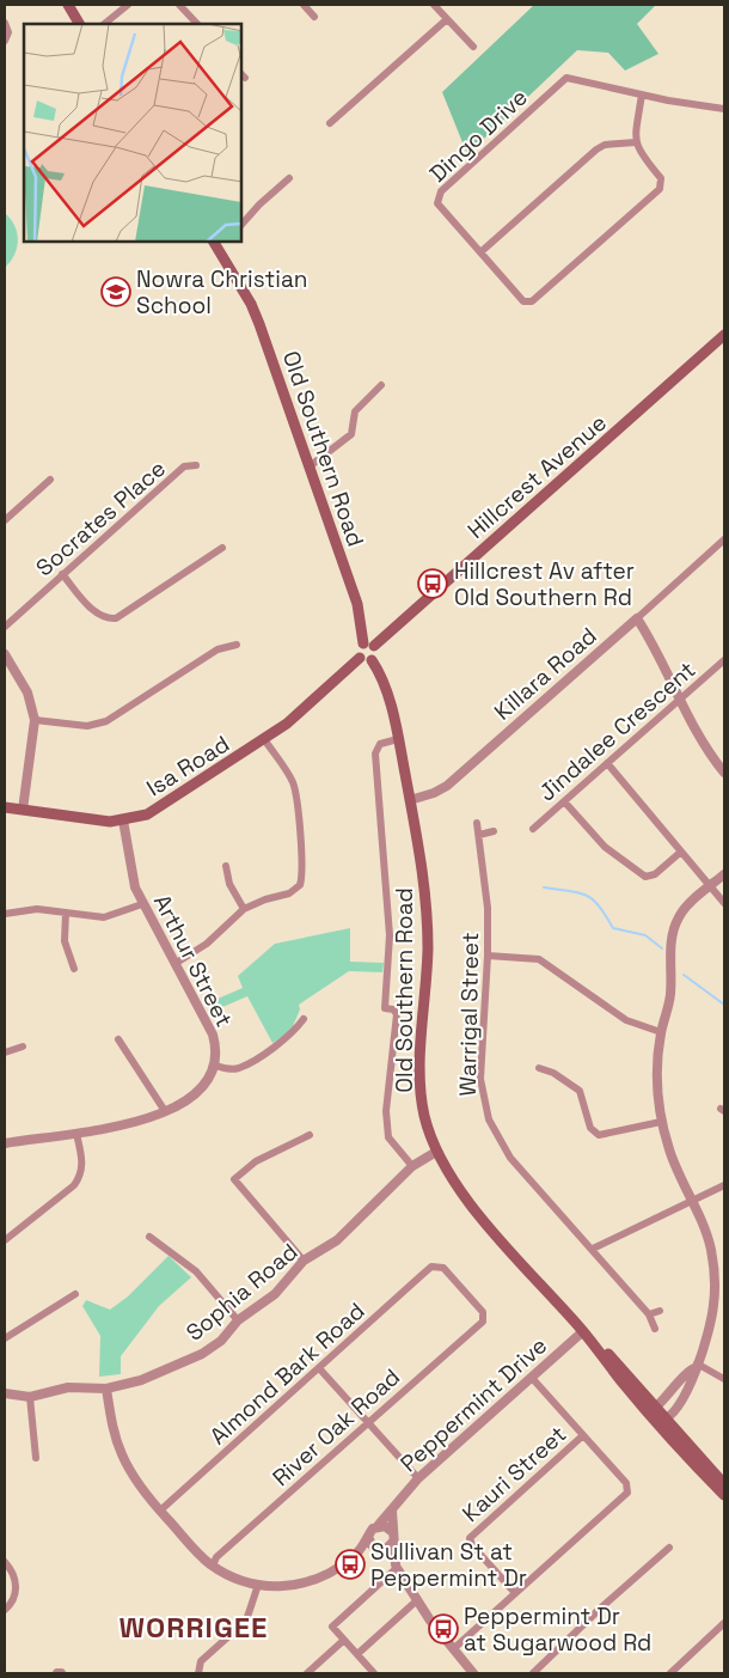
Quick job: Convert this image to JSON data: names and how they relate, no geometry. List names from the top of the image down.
{
  "streets": {
    "main road": ["Old Southern Road", "Hillcrest Avenue", "Isa Road"],
    "street": [
      "Dingo Drive",
      "Socrates Place",
      "Killara Road",
      "Jindalee Crescent",
      "Arthur Street",
      "Warrigal Street",
      "Sophia Road",
      "Almond Bark Road",
      "Peppermint Drive",
      "River Oak Road",
      "Kauri Street"
    ]
  },
  "crossings": [
    ["Old Southern Road", "Hillcrest Avenue"],
    ["Old Southern Road", "Killara Road"],
    ["Old Southern Road", "Isa Road"],
    ["Old Southern Road", "Sophia Road"],
    ["Old Southern Road", "Peppermint Drive"],
    ["Hillcrest Avenue", "Isa Road"],
    ["Isa Road", "Arthur Street"],
    ["Almond Bark Road", "River Oak Road"]
  ],
  "districts": ["WORRIGEE"],
  "places": {
    "school or university": ["Nowra Christian School"],
    "bus stop": ["Hillcrest Av after Old Southern Rd", "Sullivan St at Peppermint Dr", "Peppermint Dr at Sugarwood Rd"]
  }
}
